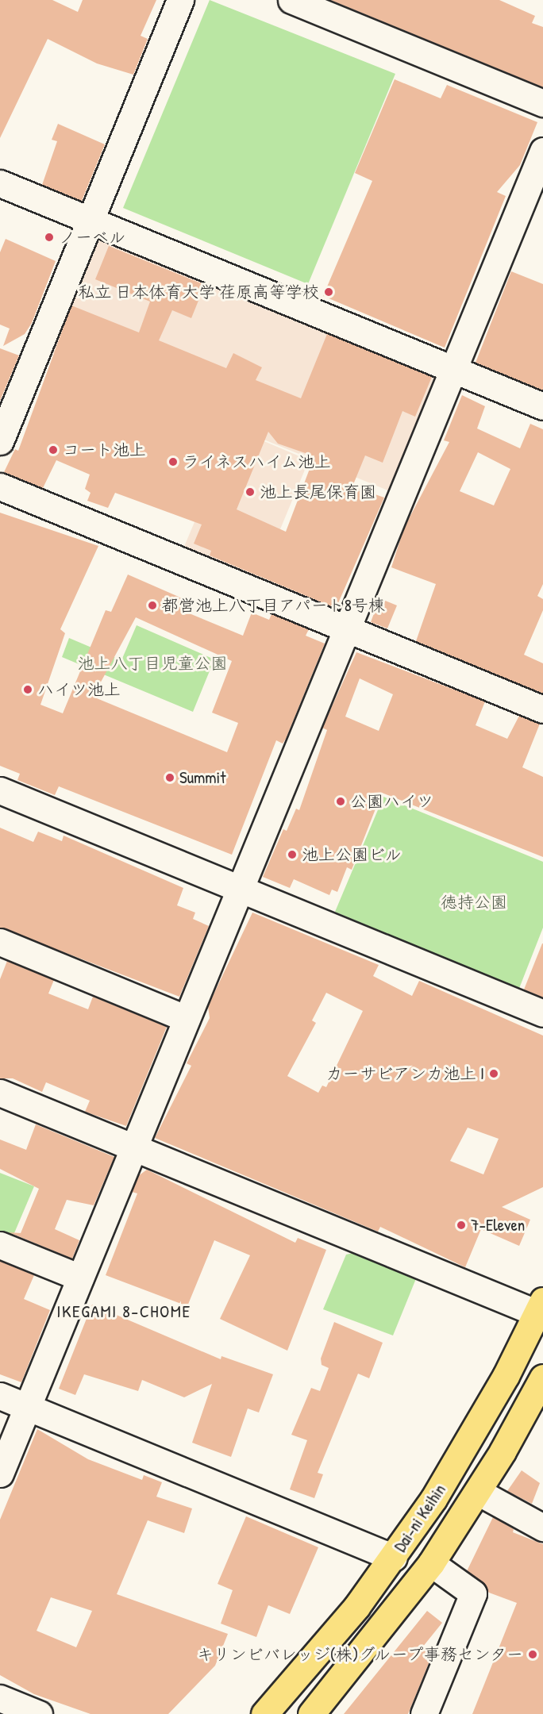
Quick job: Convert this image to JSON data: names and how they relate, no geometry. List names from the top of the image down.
{
  "streets": {
    "highway": ["Dai-ni Keihin"]
  },
  "districts": ["IKEGAMI 8-CHOME"],
  "parks": ["池上八丁目児童公園", "徳持公園"],
  "places": [
    "ノーベル",
    "私立 日本体育大学 荏原高等学校",
    "コート池上",
    "ライネスハイム池上",
    "池上長尾保育園",
    "都営池上八丁目アパート8号棟",
    "ハイツ池上",
    "Summit",
    "公園ハイツ",
    "池上公園ビル",
    "カーサビアンカ池上 I",
    "7-Eleven",
    "キリンビバレッジ(株)グループ事務センター"
  ]
}
